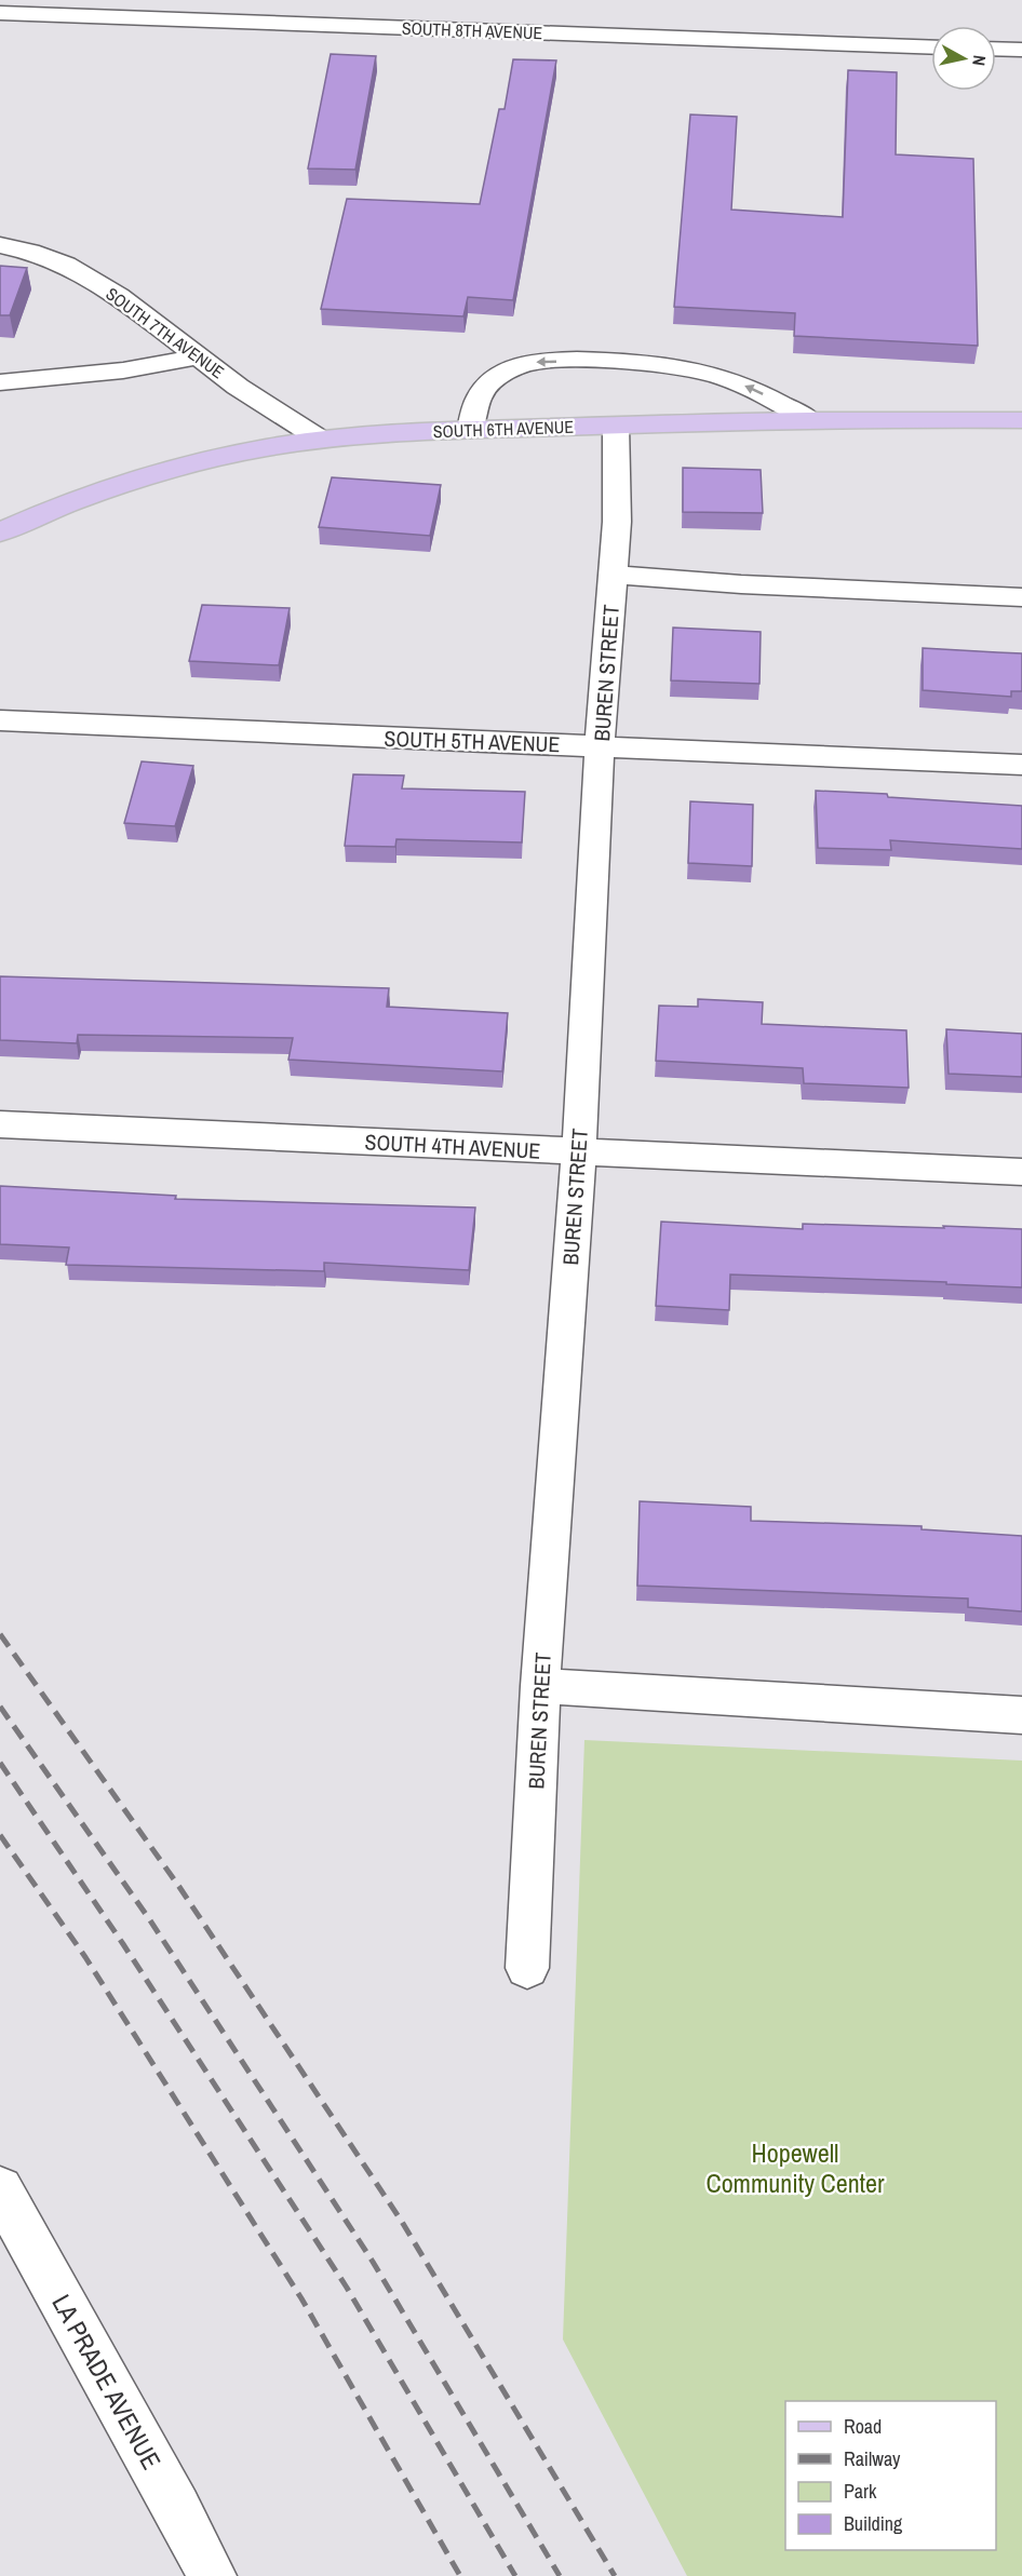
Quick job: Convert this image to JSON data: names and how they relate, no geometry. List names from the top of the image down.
{
  "streets": {
    "main road": ["SOUTH 6TH AVENUE"],
    "street": [
      "SOUTH 8TH AVENUE",
      "SOUTH 7TH AVENUE",
      "BUREN STREET",
      "SOUTH 5TH AVENUE",
      "SOUTH 4TH AVENUE",
      "LA PRADE AVENUE"
    ]
  },
  "crossings": [
    ["SOUTH 7TH AVENUE", "SOUTH 6TH AVENUE"],
    ["SOUTH 6TH AVENUE", "BUREN STREET"],
    ["BUREN STREET", "SOUTH 5TH AVENUE"],
    ["BUREN STREET", "SOUTH 4TH AVENUE"]
  ],
  "parks": ["Hopewell Community Center"],
  "legend": [
    "Road",
    "Railway",
    "Park",
    "Building"
  ],
  "north": "right"
}
